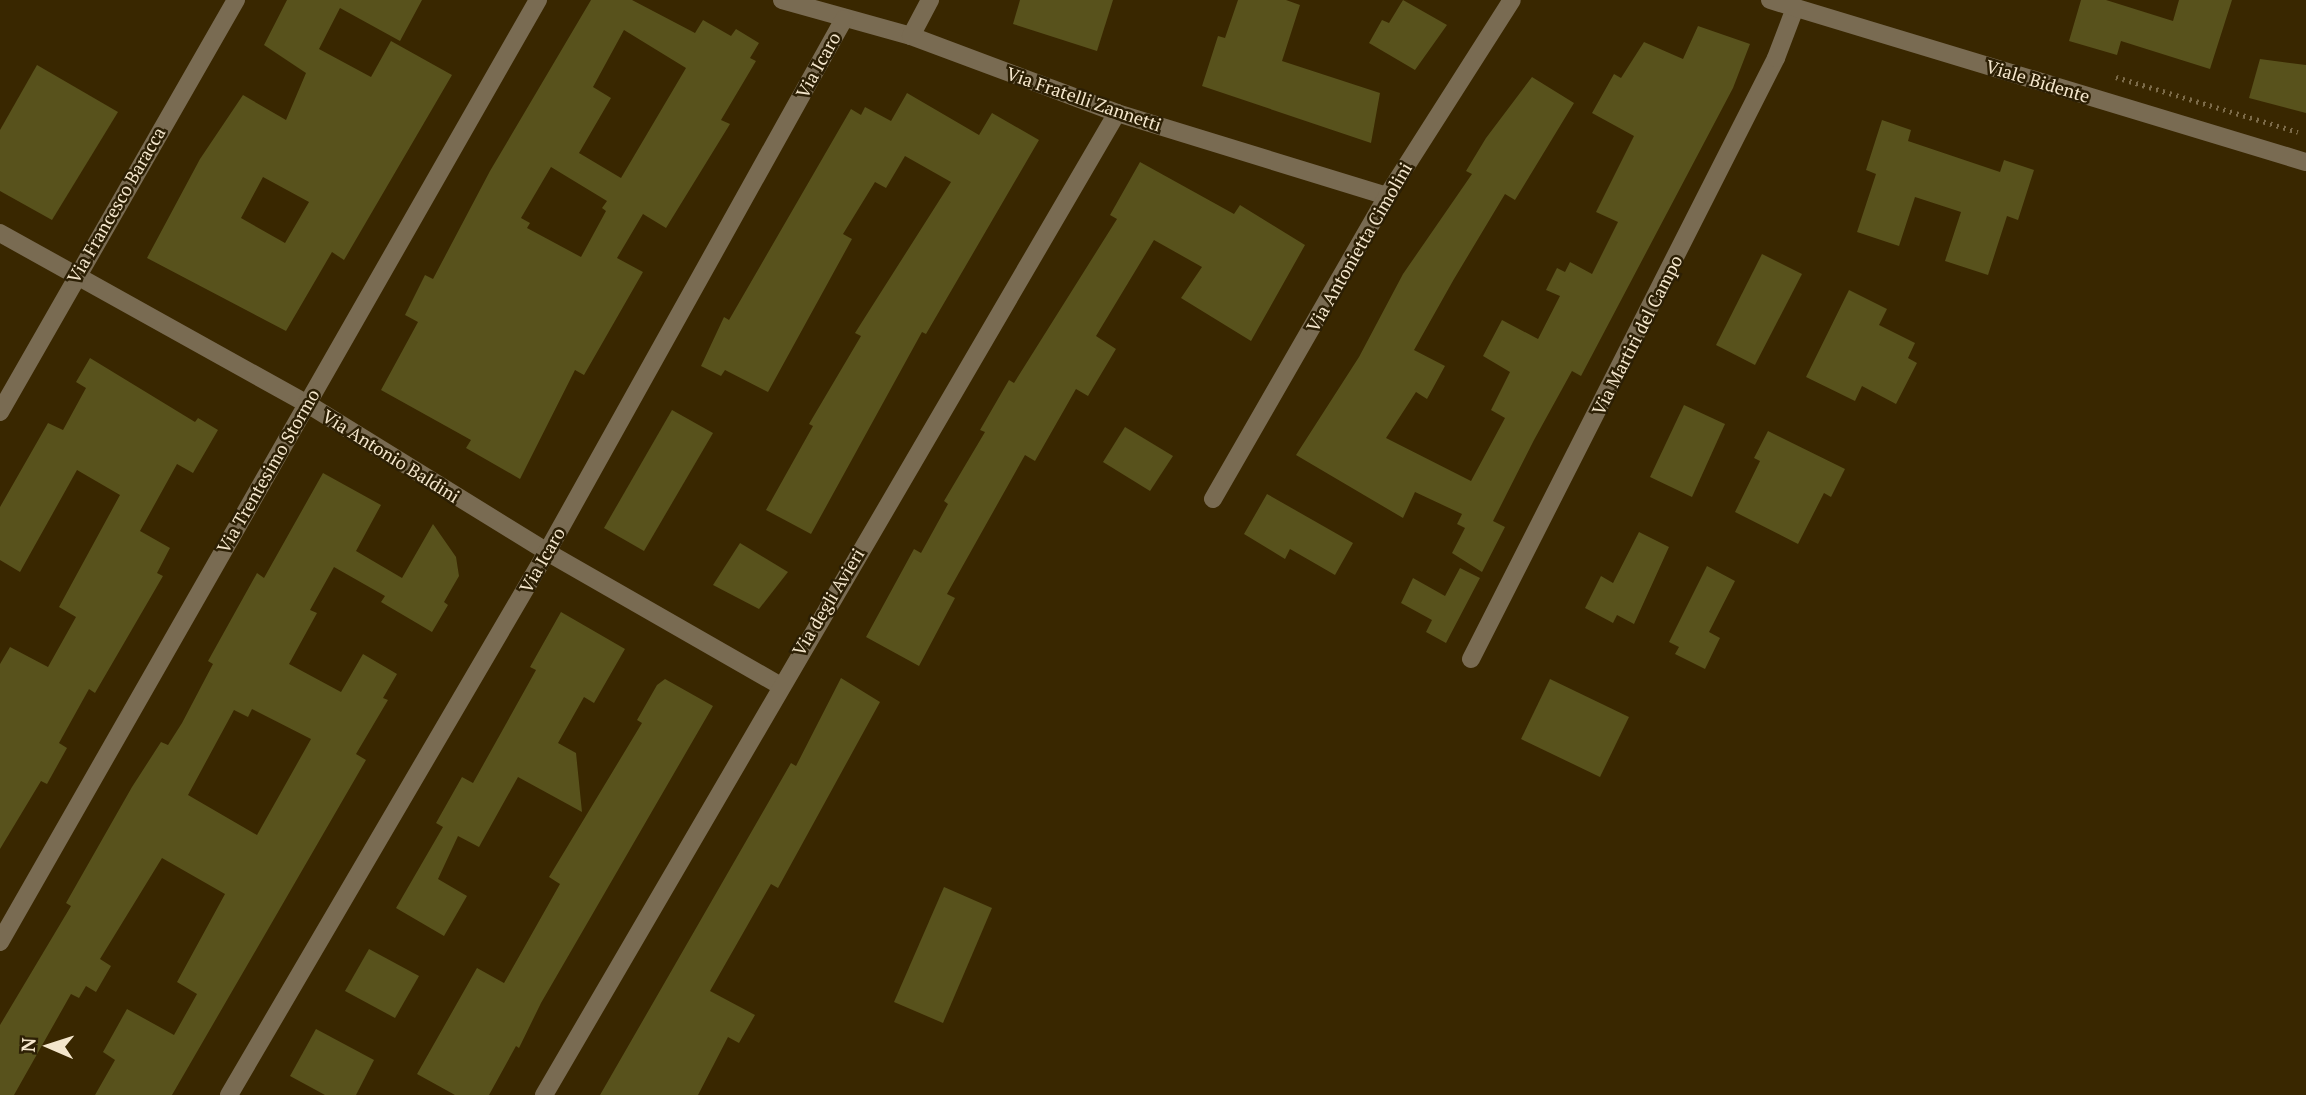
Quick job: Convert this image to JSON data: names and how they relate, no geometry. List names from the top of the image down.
{
  "streets": {
    "street": [
      "Via Icaro",
      "Viale Bidente",
      "Via Fratelli Zannetti",
      "Via Francesco Baracca",
      "Via Antonietta Cimolini",
      "Via Martiri del Campo",
      "Via Antonio Baldini",
      "Via Trentesimo Stormo",
      "Via degli Avieri"
    ]
  },
  "crossings": [
    ["Via Icaro", "Via Fratelli Zannetti"],
    ["Via Icaro", "Via Antonio Baldini"],
    ["Viale Bidente", "Via Martiri del Campo"],
    ["Via Fratelli Zannetti", "Via Antonietta Cimolini"],
    ["Via Fratelli Zannetti", "Via degli Avieri"],
    ["Via Francesco Baracca", "Via Antonio Baldini"],
    ["Via Antonio Baldini", "Via Trentesimo Stormo"],
    ["Via Antonio Baldini", "Via degli Avieri"]
  ],
  "north": "left"
}
